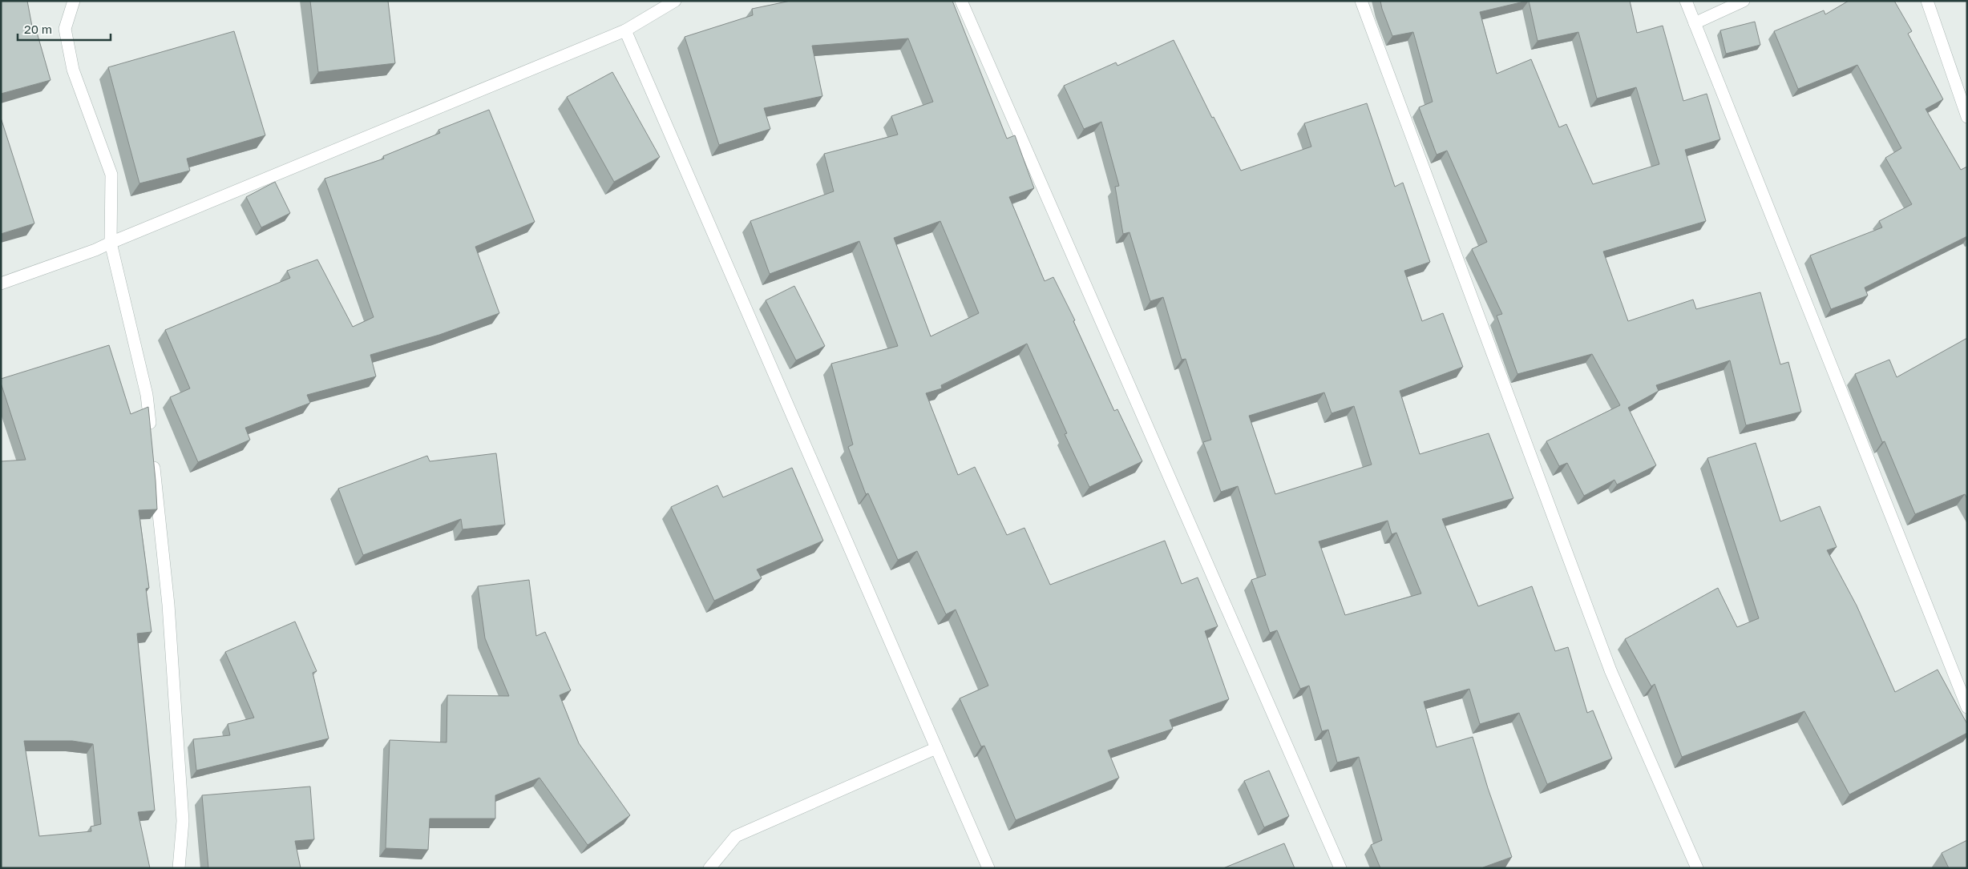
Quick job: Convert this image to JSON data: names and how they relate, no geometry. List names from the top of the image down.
{
  "scale_bar": "20 m"
}
